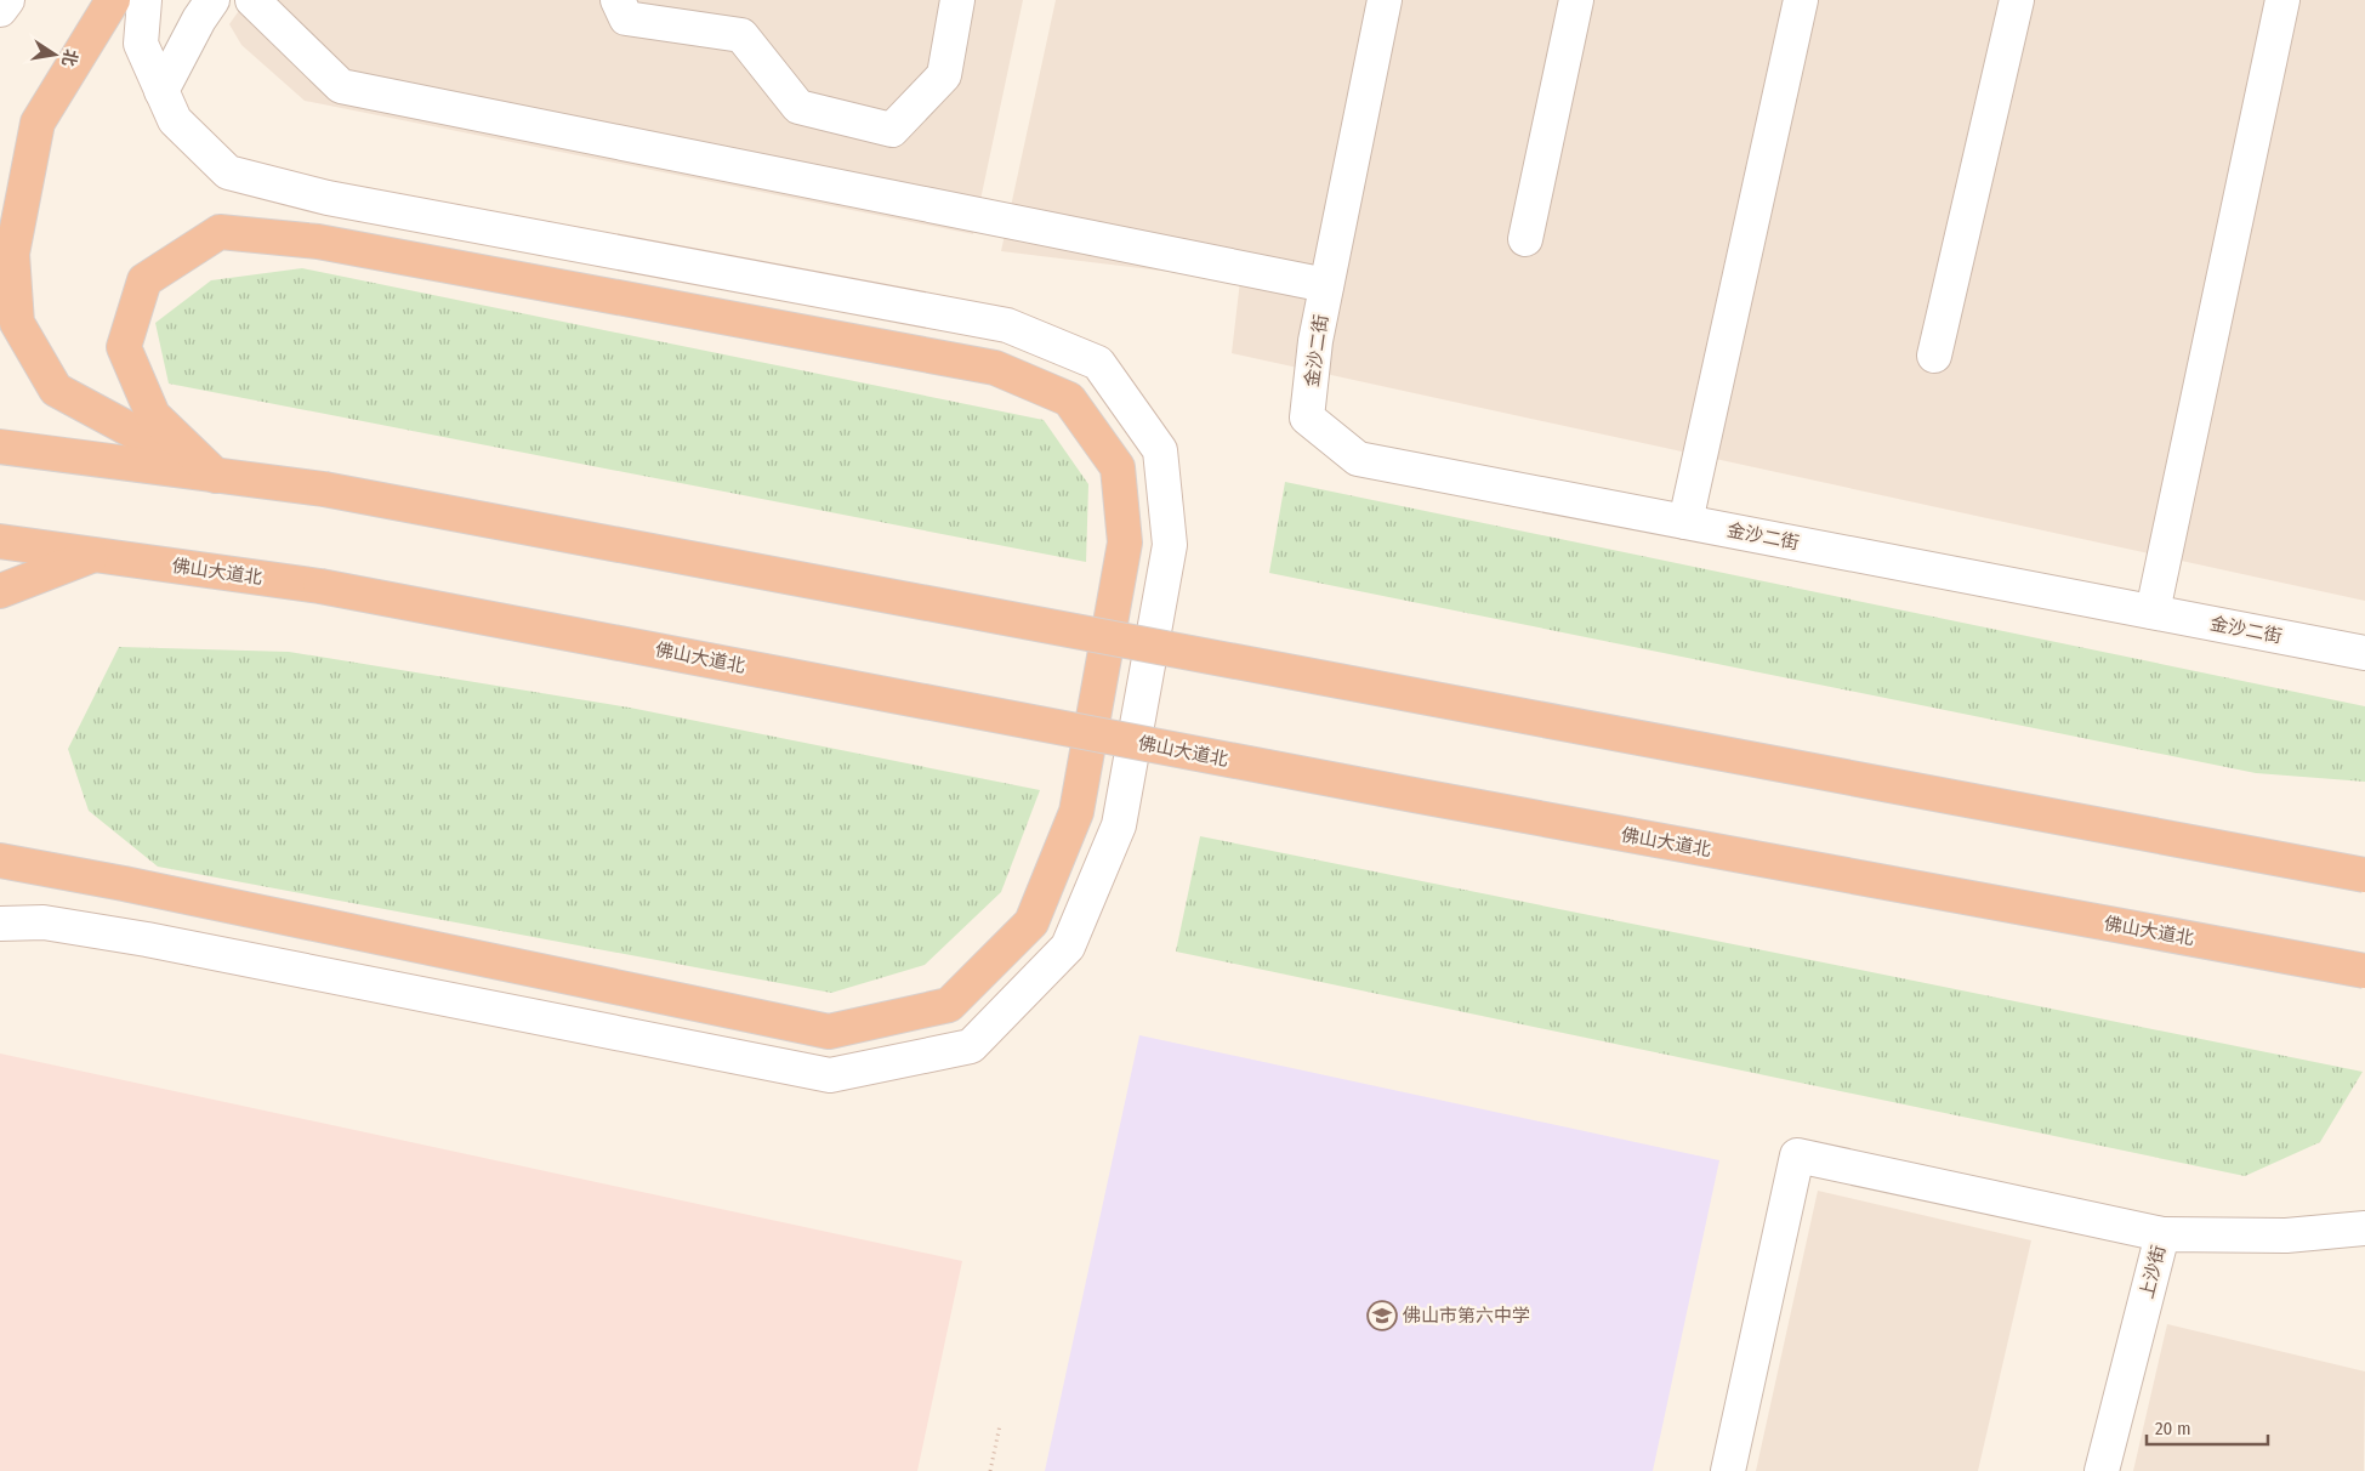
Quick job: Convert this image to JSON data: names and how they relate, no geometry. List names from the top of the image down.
{
  "streets": {
    "highway": ["佛山大道北"],
    "street": ["金沙二街", "上沙街"]
  },
  "places": {
    "school or university": ["佛山市第六中学"]
  },
  "scale_bar": "20 m",
  "north": "right"
}
